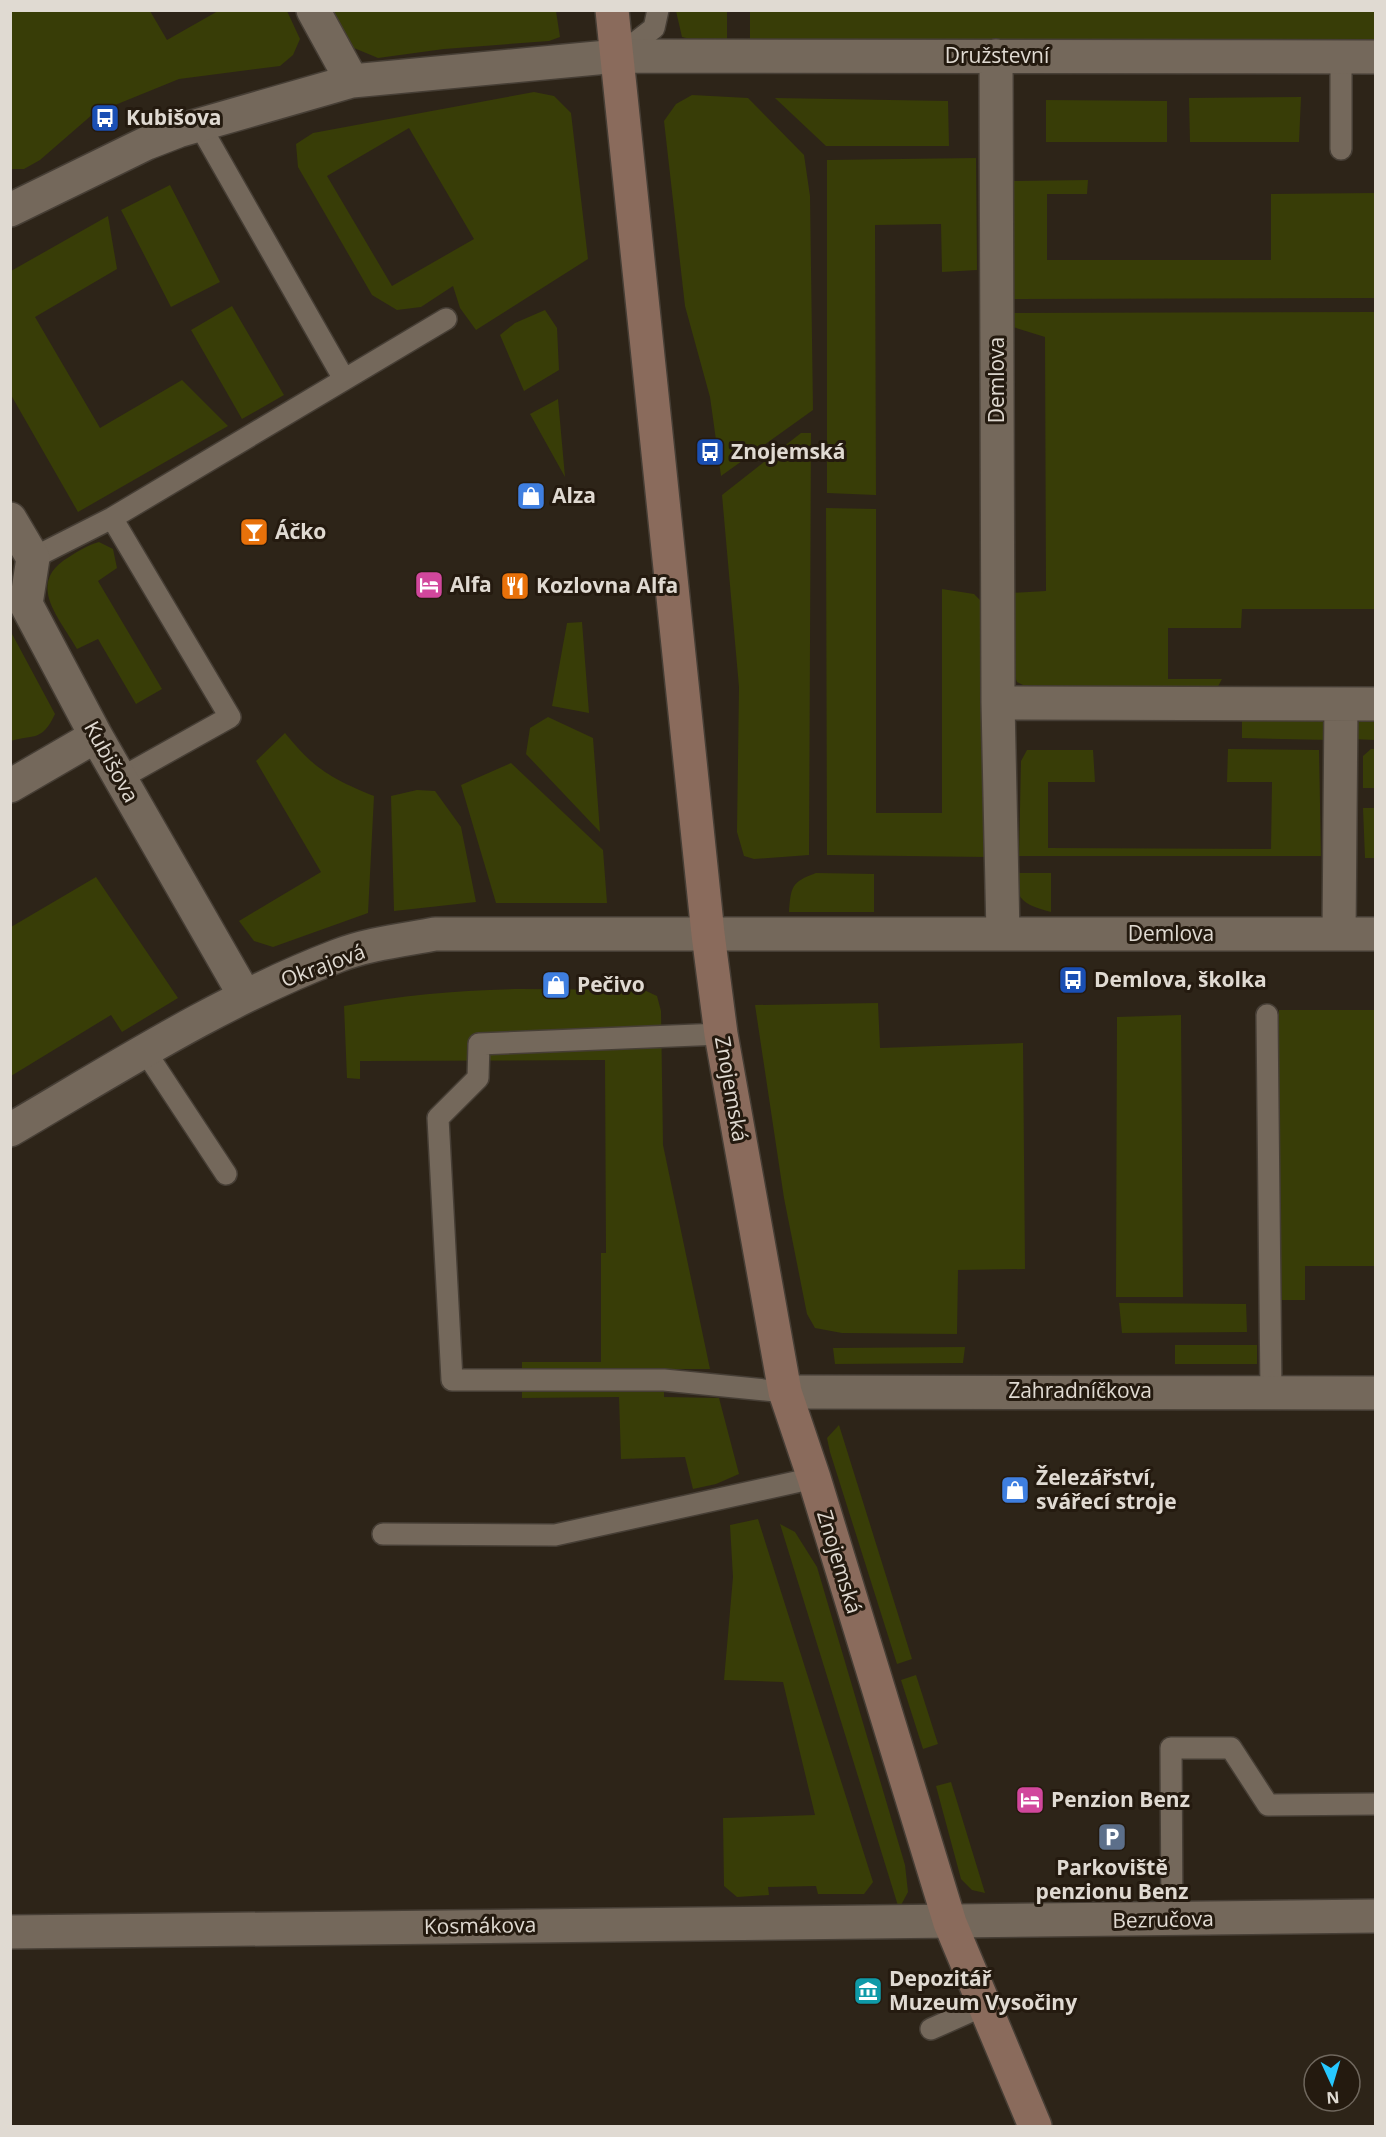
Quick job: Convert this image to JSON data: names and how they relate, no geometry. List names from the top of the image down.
{
  "streets": {
    "street": [
      "Družstevní",
      "Demlova",
      "Kubišova",
      "Okrajová",
      "Znojemská",
      "Zahradníčkova",
      "Bezručova",
      "Kosmákova"
    ]
  },
  "crossings": [
    ["Družstevní", "Demlova"],
    ["Družstevní", "Znojemská"],
    ["Demlova", "Okrajová"],
    ["Demlova", "Znojemská"],
    ["Kubišova", "Okrajová"],
    ["Okrajová", "Znojemská"],
    ["Znojemská", "Zahradníčkova"],
    ["Znojemská", "Bezručova"],
    ["Znojemská", "Kosmákova"],
    ["Bezručova", "Kosmákova"]
  ],
  "places": {
    "bus stop": ["Kubišova", "Znojemská", "Demlova, školka"],
    "shop": ["Alza", "Pečivo", "Železářství, svářecí stroje"],
    "bar": ["Áčko"],
    "hotel": ["Alfa", "Penzion Benz"],
    "restaurant": ["Kozlovna Alfa"],
    "parking": ["Parkoviště penzionu Benz"],
    "museum": ["Depozitář Muzeum Vysočiny"]
  },
  "north": "bottom"
}
